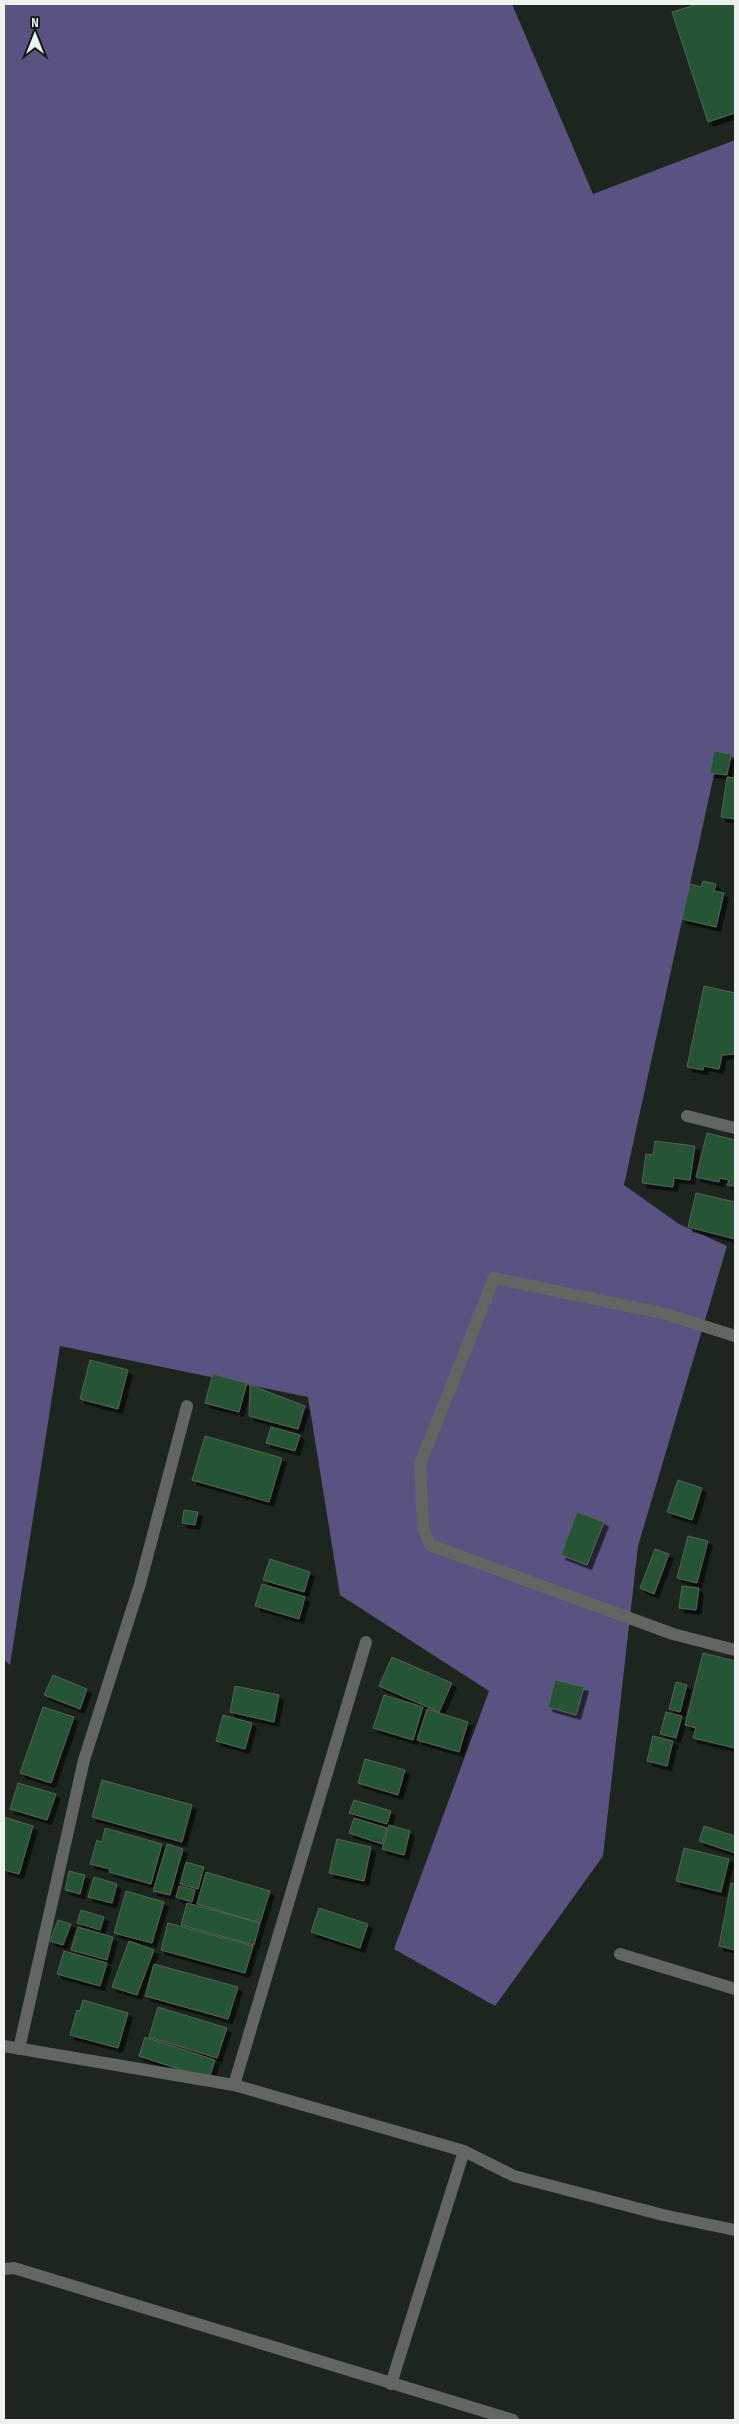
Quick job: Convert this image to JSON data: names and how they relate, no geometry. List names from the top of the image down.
{
  "north": "top"
}
